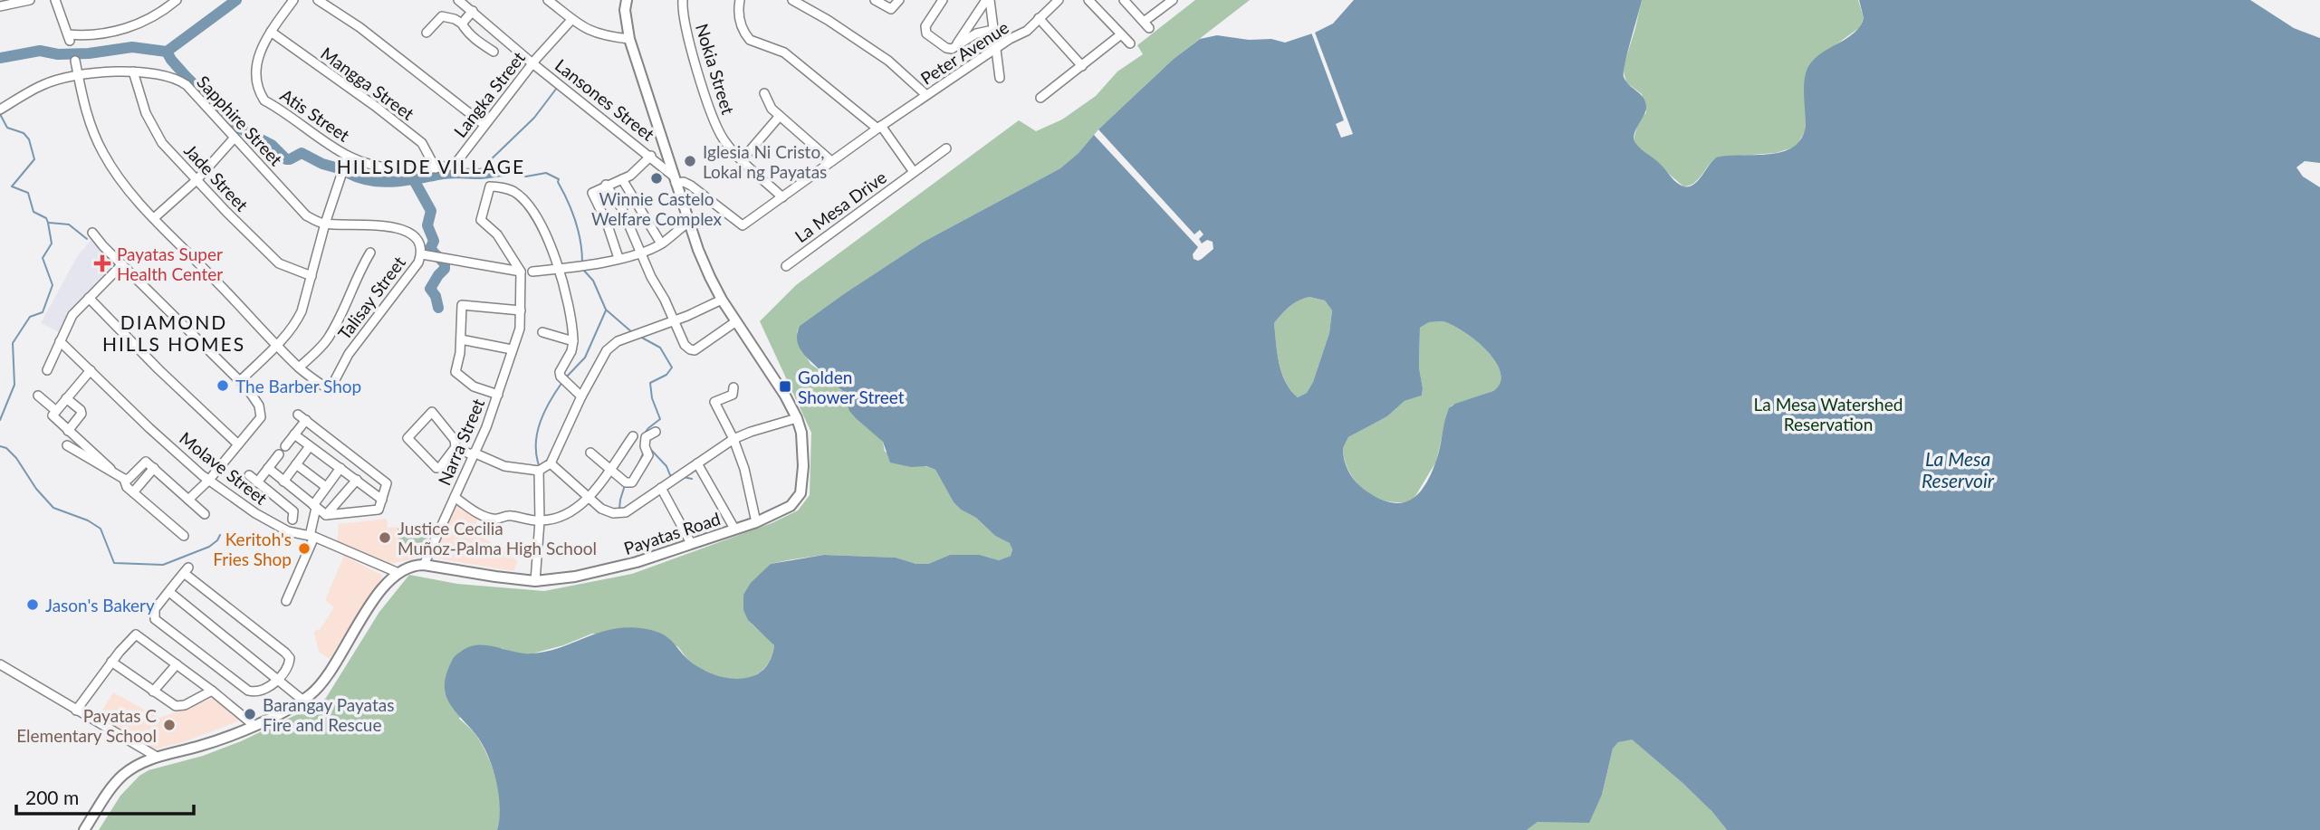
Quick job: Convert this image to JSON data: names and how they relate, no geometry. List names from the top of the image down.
{
  "streets": {
    "main road": ["Payatas Road"],
    "street": [
      "Peter Avenue",
      "Nokia Street",
      "Mangga Street",
      "Langka Street",
      "Lansones Street",
      "Atis Street",
      "Sapphire Street",
      "Jade Street",
      "La Mesa Drive",
      "Talisay Street",
      "Narra Street",
      "Molave Street"
    ]
  },
  "crossings": [
    ["Peter Avenue", "Nokia Street"],
    ["Peter Avenue", "Lansones Street"],
    ["Peter Avenue", "La Mesa Drive"],
    ["Nokia Street", "Lansones Street"],
    ["Mangga Street", "Langka Street"],
    ["Mangga Street", "Atis Street"],
    ["Langka Street", "Lansones Street"],
    ["Langka Street", "Atis Street"],
    ["Lansones Street", "Payatas Road"],
    ["Sapphire Street", "Jade Street"],
    ["Sapphire Street", "Talisay Street"],
    ["Narra Street", "Payatas Road"],
    ["Molave Street", "Payatas Road"]
  ],
  "districts": ["HILLSIDE VILLAGE", "DIAMOND HILLS HOMES"],
  "water": ["La Mesa Reservoir"],
  "parks": ["La Mesa Watershed Reservation"],
  "places": {
    "other": [
      "Iglesia Ni Cristo, Lokal ng Payatas",
      "Winnie Castelo Welfare Complex",
      "The Barber Shop",
      "Justice Cecilia Muñoz-Palma High School",
      "Keritoh's Fries Shop",
      "Jason's Bakery",
      "Barangay Payatas Fire and Rescue",
      "Payatas C Elementary School"
    ],
    "health": ["Payatas Super Health Center"],
    "transit": ["Golden Shower Street"]
  },
  "scale_bar": "200 m"
}
